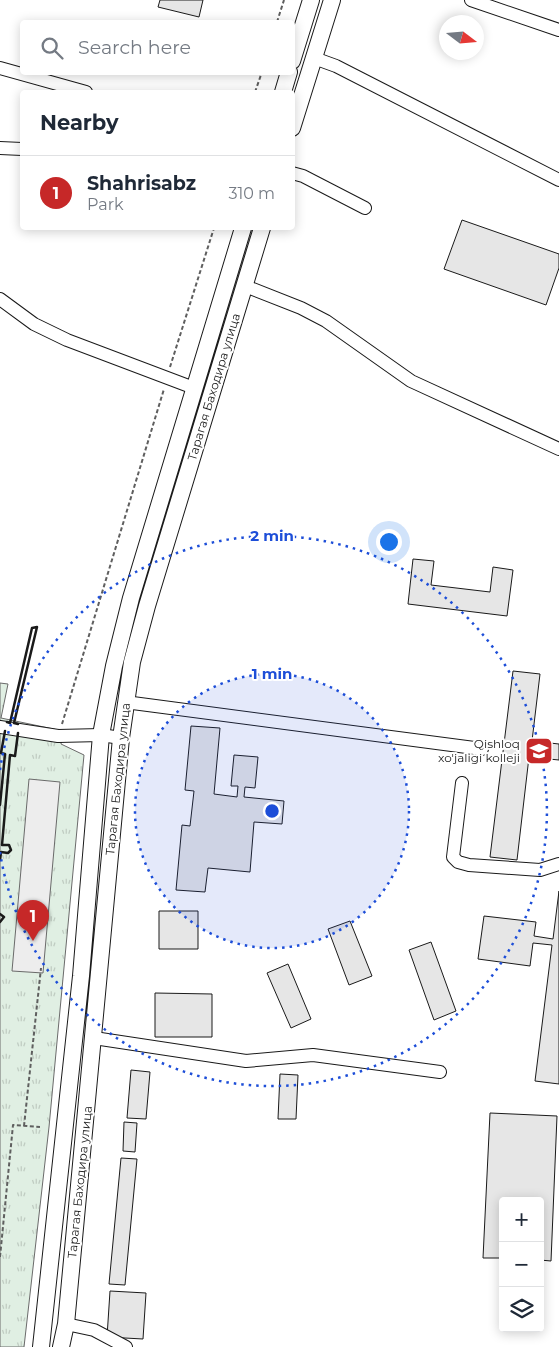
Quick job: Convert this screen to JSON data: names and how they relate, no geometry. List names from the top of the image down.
{
  "streets": {
    "main road": ["Тарагая Баходира улица"]
  },
  "places": {
    "school or university": ["Qishloq xo'jaligi kolleji"]
  },
  "north": "right",
  "page": {
    "search": "Search here",
    "heading": "Nearby",
    "list": [
      {
        "mark": "1",
        "name": "Shahrisabz",
        "note": "Park",
        "value": "310 m"
      }
    ],
    "pins": "1",
    "map_buttons": ["+", "−"]
  },
  "rings": ["2 min", "1 min"]
}
